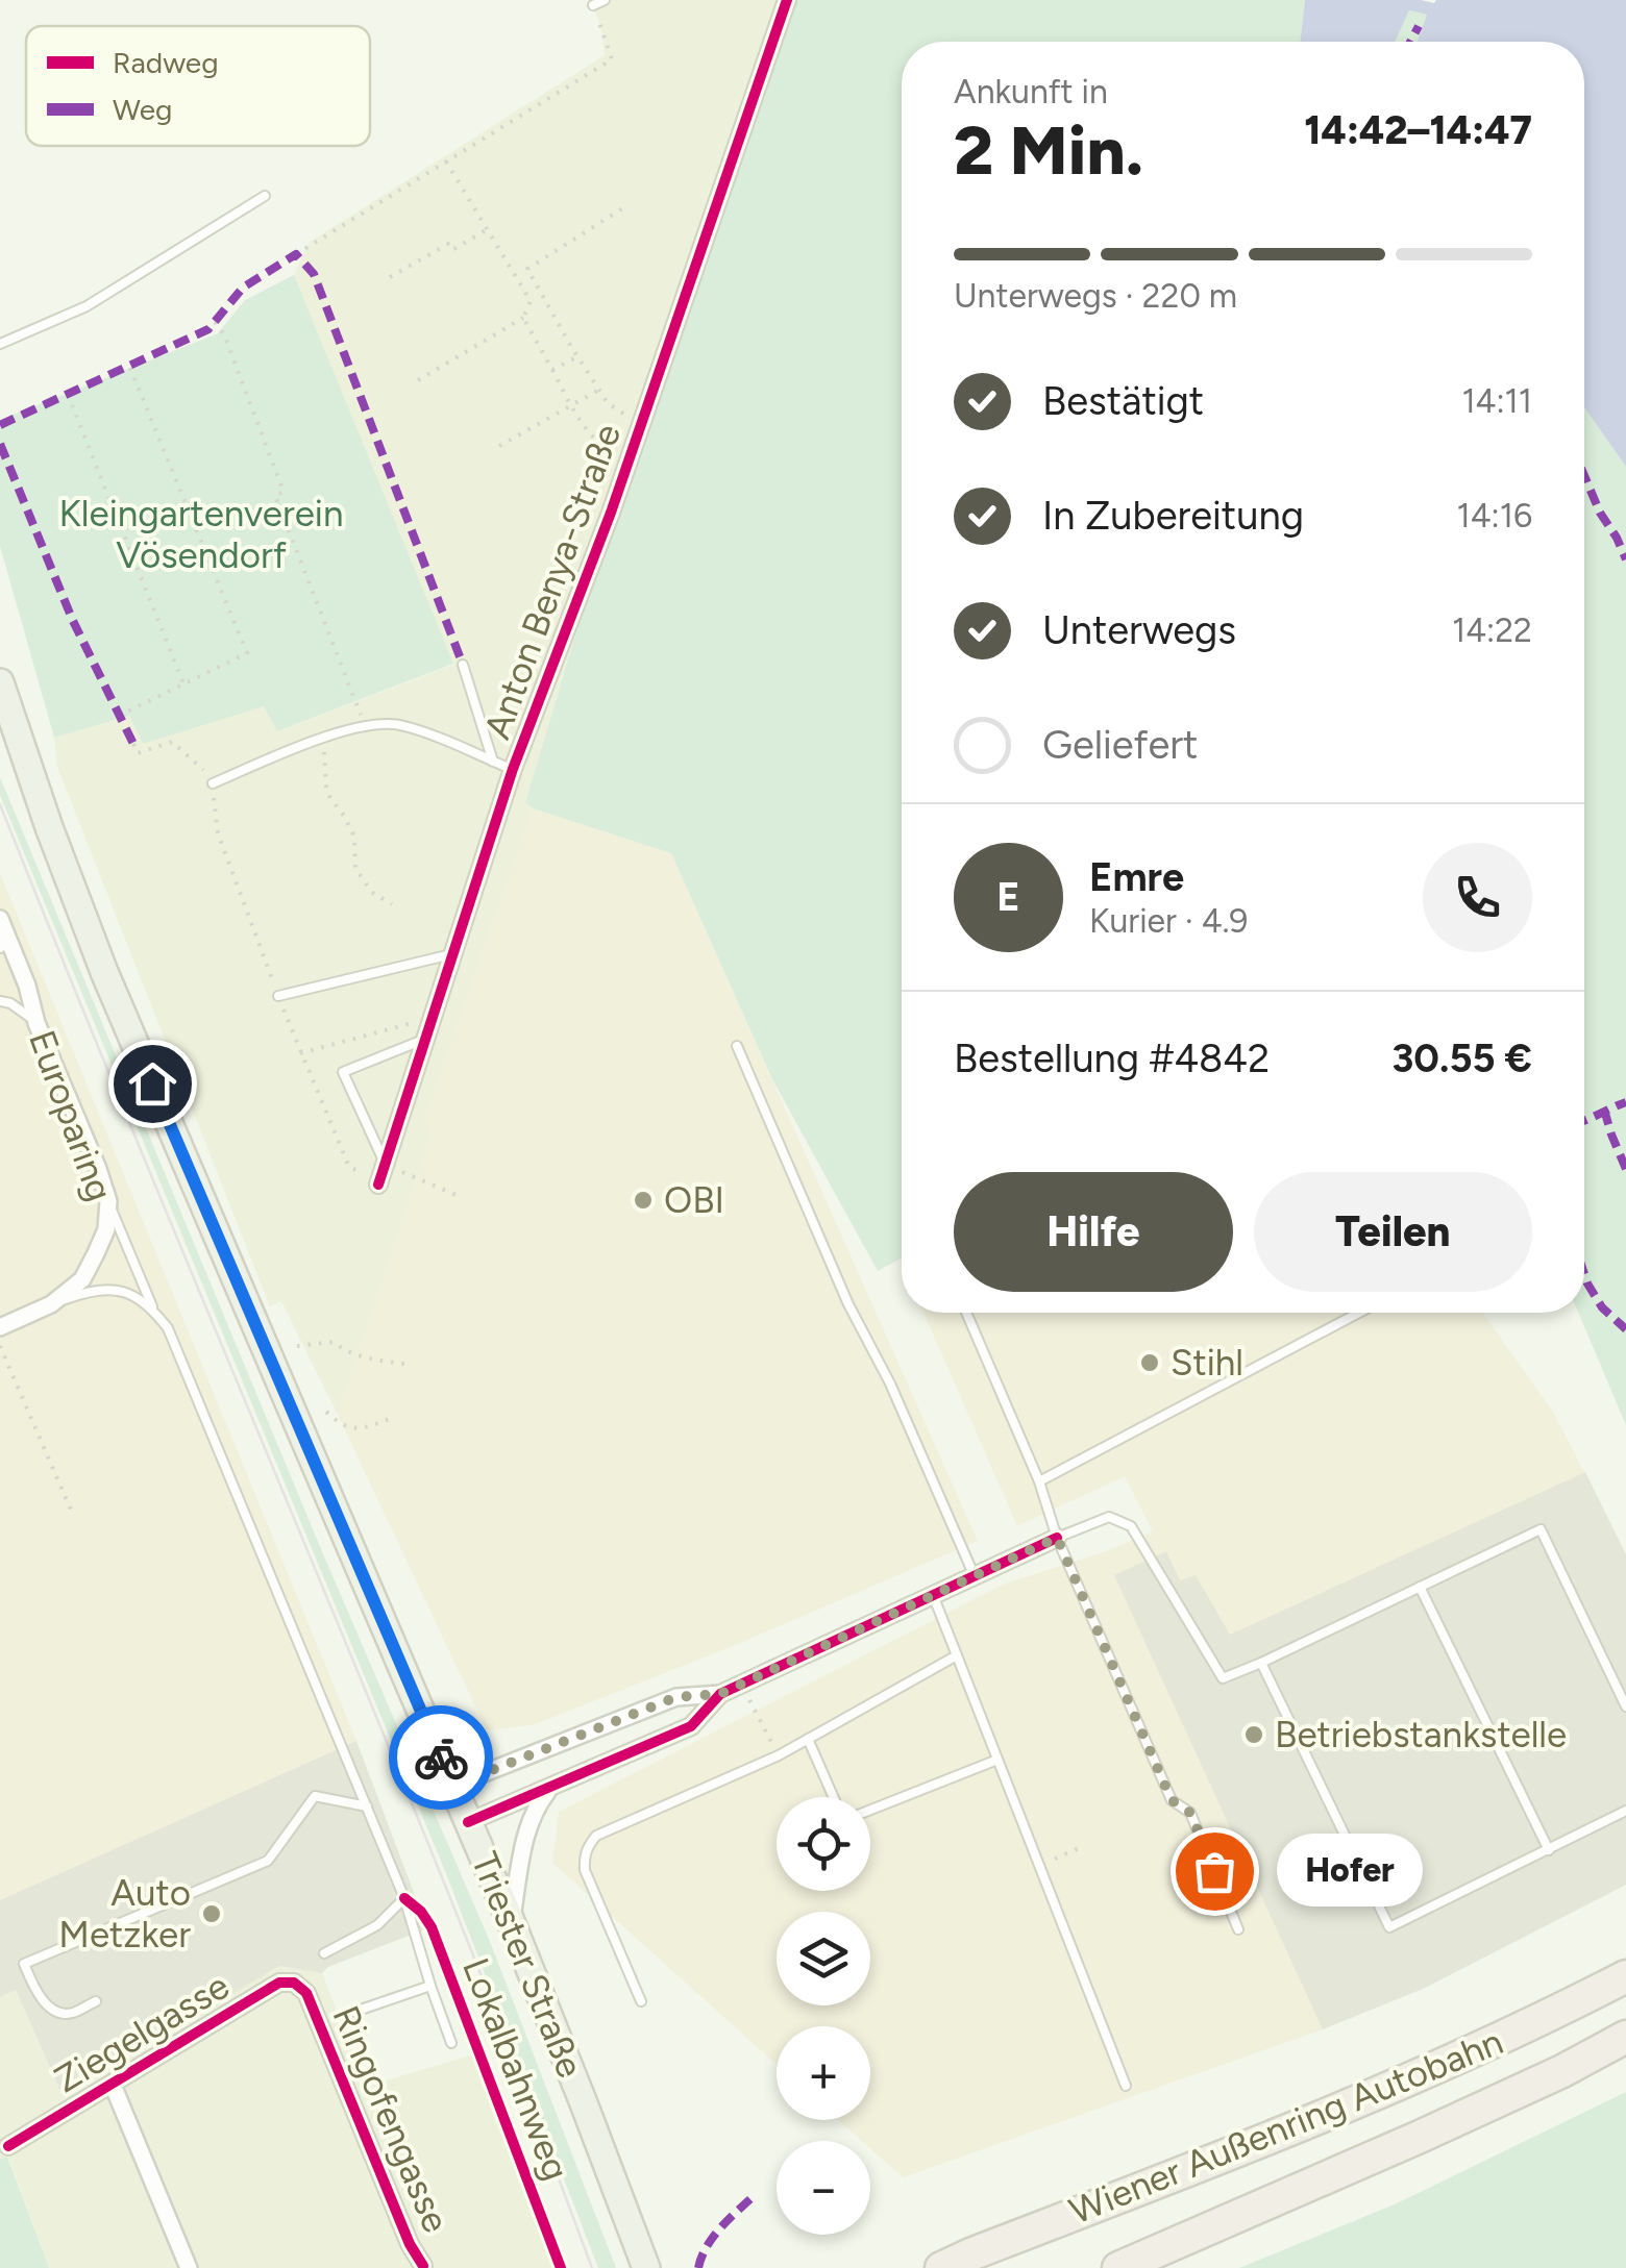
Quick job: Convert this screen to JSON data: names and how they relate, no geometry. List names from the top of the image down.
{
  "streets": {
    "highway": ["Wiener Außenring Autobahn"],
    "main road": ["Triester Straße"],
    "street": [
      "Anton Benya-Straße",
      "Europaring",
      "Ziegelgasse",
      "Ringofengasse"
    ],
    "cycle path": ["Lokalbahnweg"]
  },
  "crossings": [
    ["Ziegelgasse", "Ringofengasse"]
  ],
  "parks": ["Kleingartenverein Vösendorf"],
  "places": [
    "OBI",
    "Stihl",
    "Betriebstankstelle",
    "Hofer",
    "Auto Metzker"
  ],
  "legend": ["Radweg", "Weg"],
  "page": {
    "heading": ["2 Min.", "Ankunft in", "14:42–14:47"],
    "panel": [
      "Emre",
      "Kurier · 4.9",
      "Bestellung #4842",
      "30.55 €"
    ],
    "bar": "Unterwegs · 220 m",
    "list": [
      ["Bestätigt", "14:11"],
      ["In Zubereitung", "14:16"],
      ["Unterwegs", "14:22"],
      "Geliefert"
    ],
    "round": "E",
    "buttons": ["Hilfe", "Teilen"],
    "map_buttons": ["+", "−"],
    "bubble": "Hofer"
  }
}
